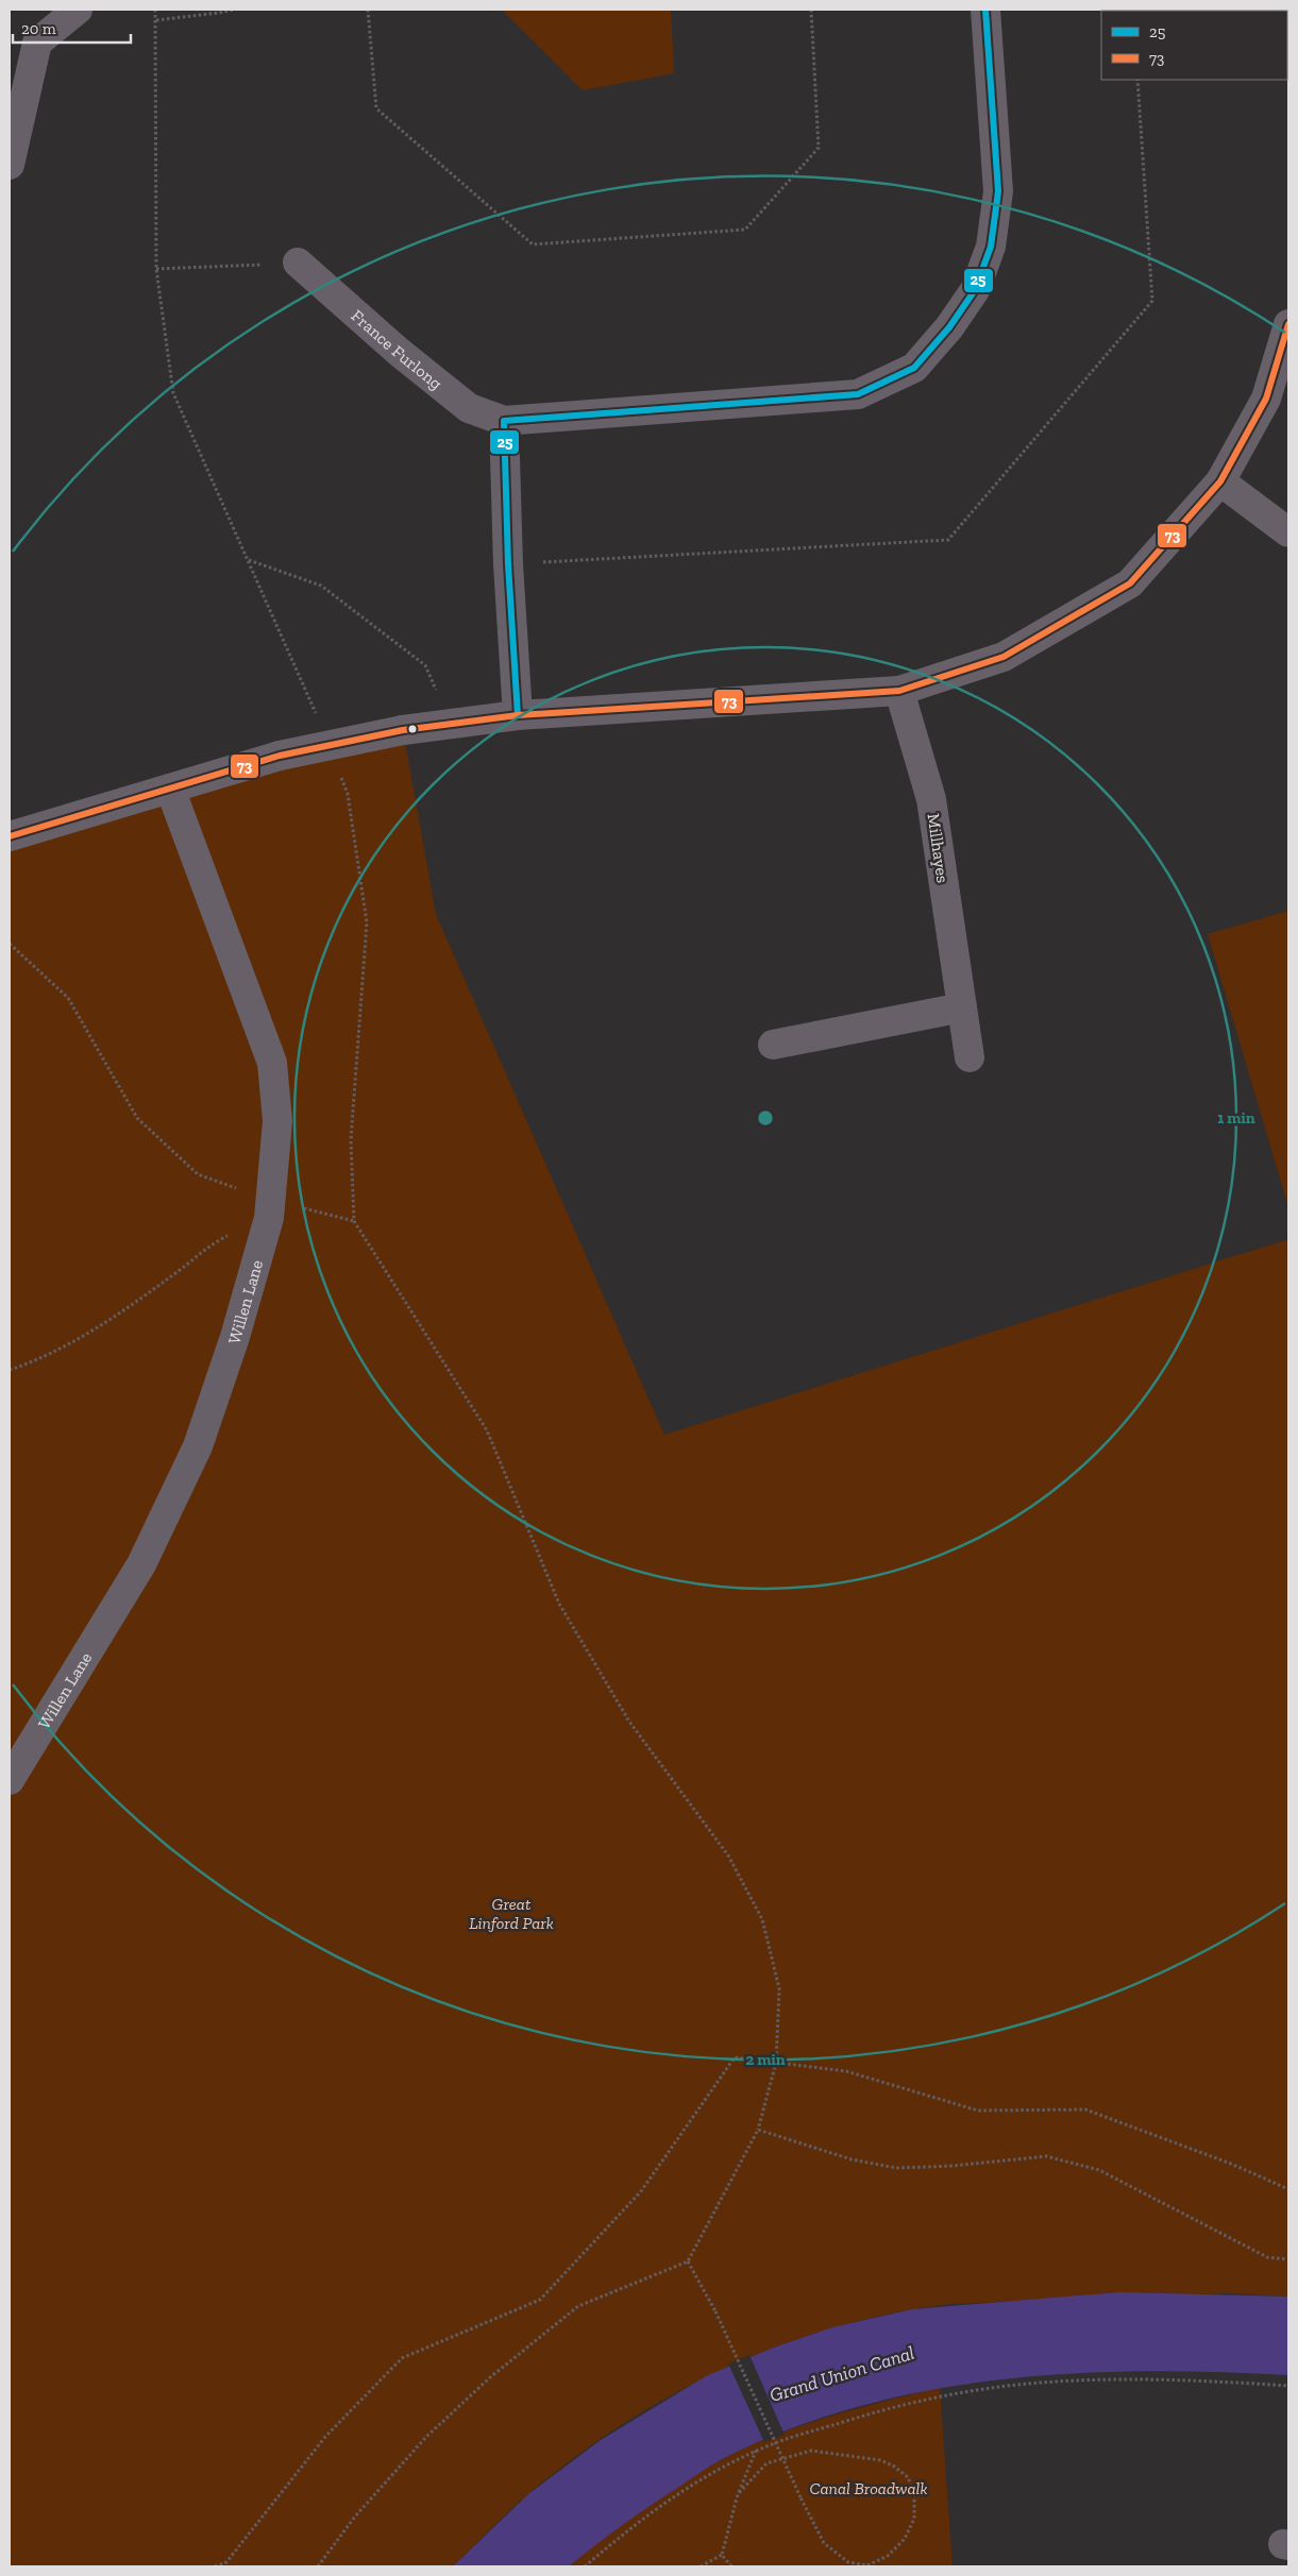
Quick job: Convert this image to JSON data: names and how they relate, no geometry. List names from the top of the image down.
{
  "streets": {
    "street": ["France Furlong", "Millhayes", "Willen Lane"]
  },
  "water": ["Grand Union Canal"],
  "parks": ["Great Linford Park", "Canal Broadwalk"],
  "lines": ["transit line 25", "transit line 73"],
  "legend": ["25", "73"],
  "scale_bar": "20 m",
  "rings": ["1 min", "2 min"]
}
